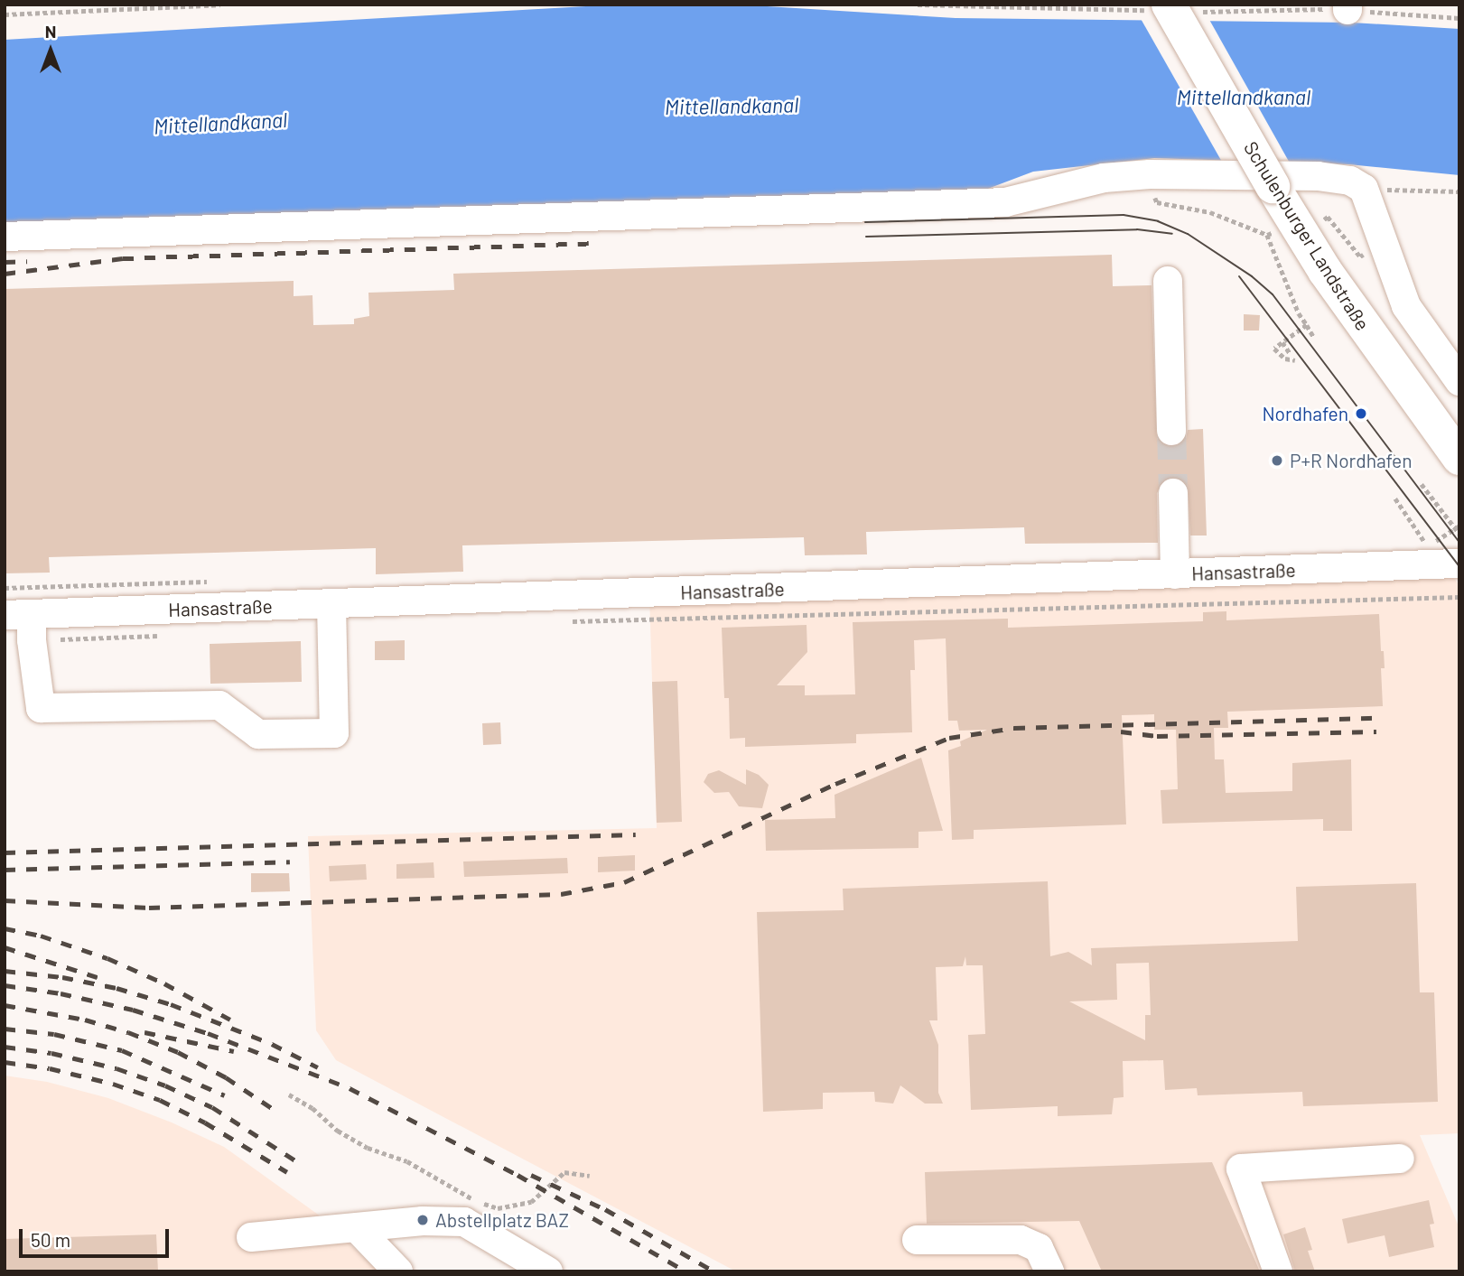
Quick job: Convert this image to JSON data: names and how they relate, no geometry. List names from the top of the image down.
{
  "streets": {
    "main road": ["Schulenburger Landstraße"],
    "street": ["Hansastraße"]
  },
  "water": ["Mittellandkanal"],
  "places": ["Nordhafen", "P+R Nordhafen", "Abstellplatz BAZ"],
  "scale_bar": "50 m",
  "north": "top"
}
